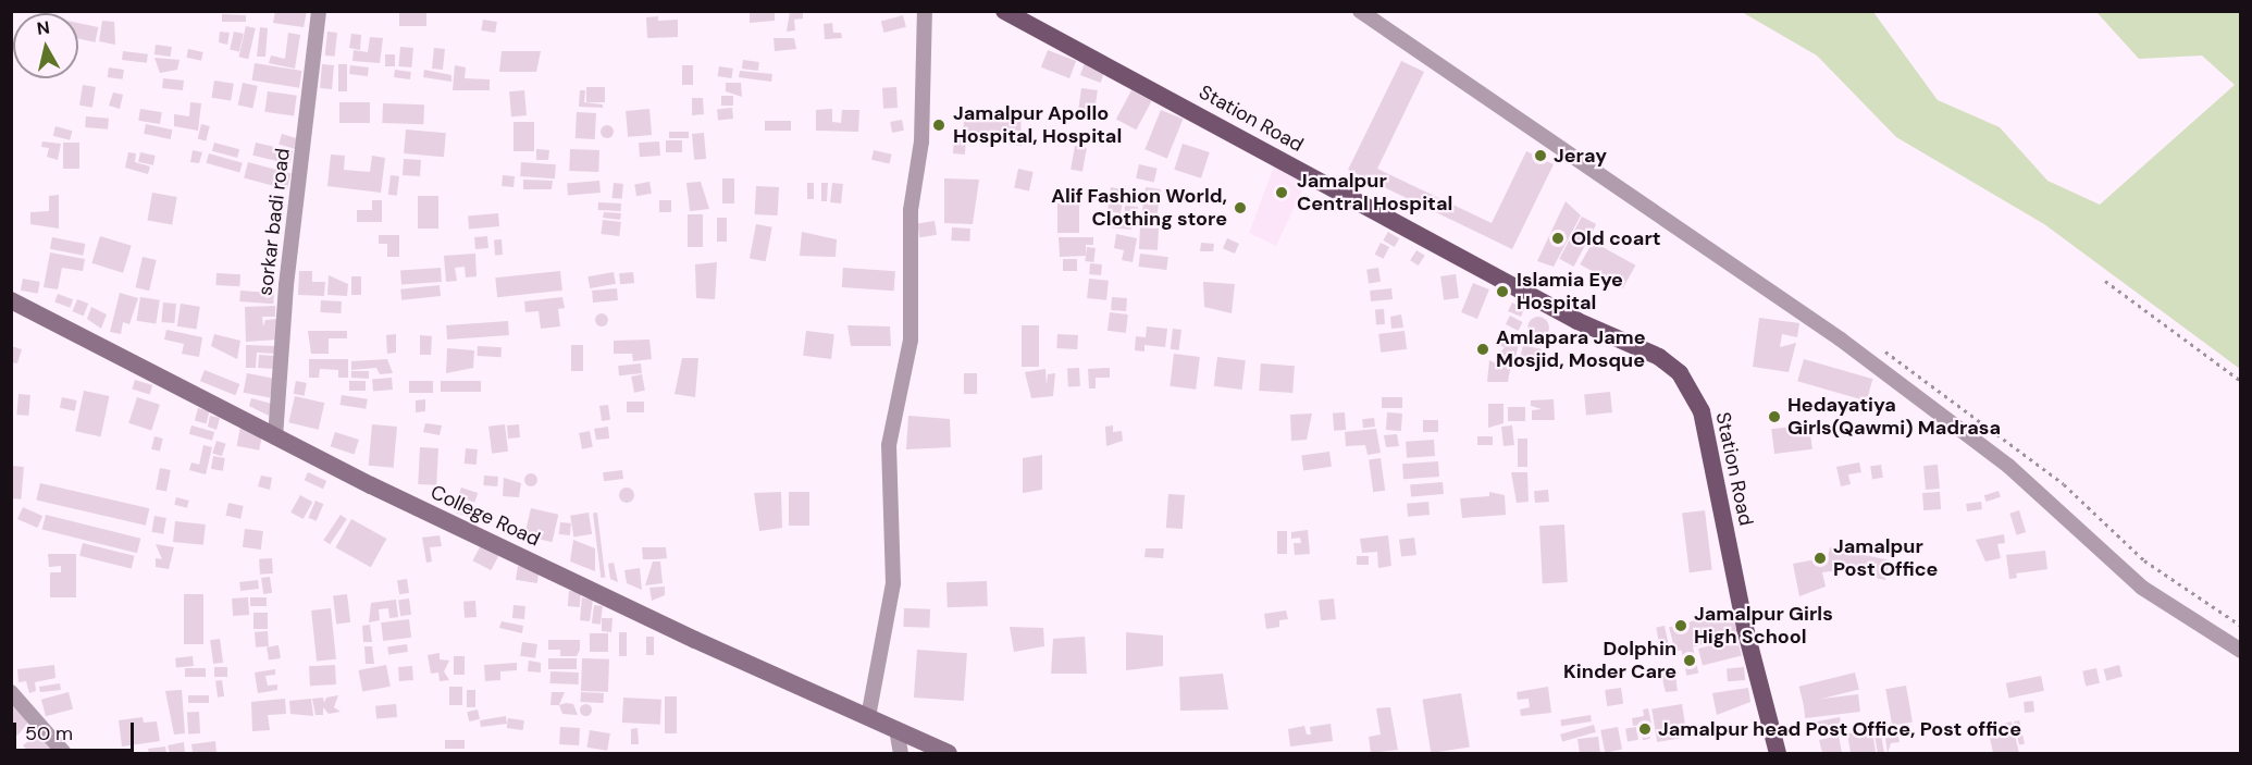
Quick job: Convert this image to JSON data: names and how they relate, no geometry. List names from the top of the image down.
{
  "streets": {
    "main road": ["Station Road", "College Road"],
    "street": ["sorkar badi road"]
  },
  "crossings": [
    ["sorkar badi road", "College Road"]
  ],
  "places": [
    "Jamalpur Apollo Hospital, Hospital",
    "Jeray",
    "Jamalpur Central Hospital",
    "Alif Fashion World, Clothing store",
    "Old coart",
    "Islamia Eye Hospital",
    "Amlapara Jame Mosjid, Mosque",
    "Hedayatiya Girls(Qawmi) Madrasa",
    "Jamalpur Post Office",
    "Jamalpur Girls High School",
    "Dolphin Kinder Care",
    "Jamalpur head Post Office, Post office"
  ],
  "scale_bar": "50 m",
  "north": "top"
}
